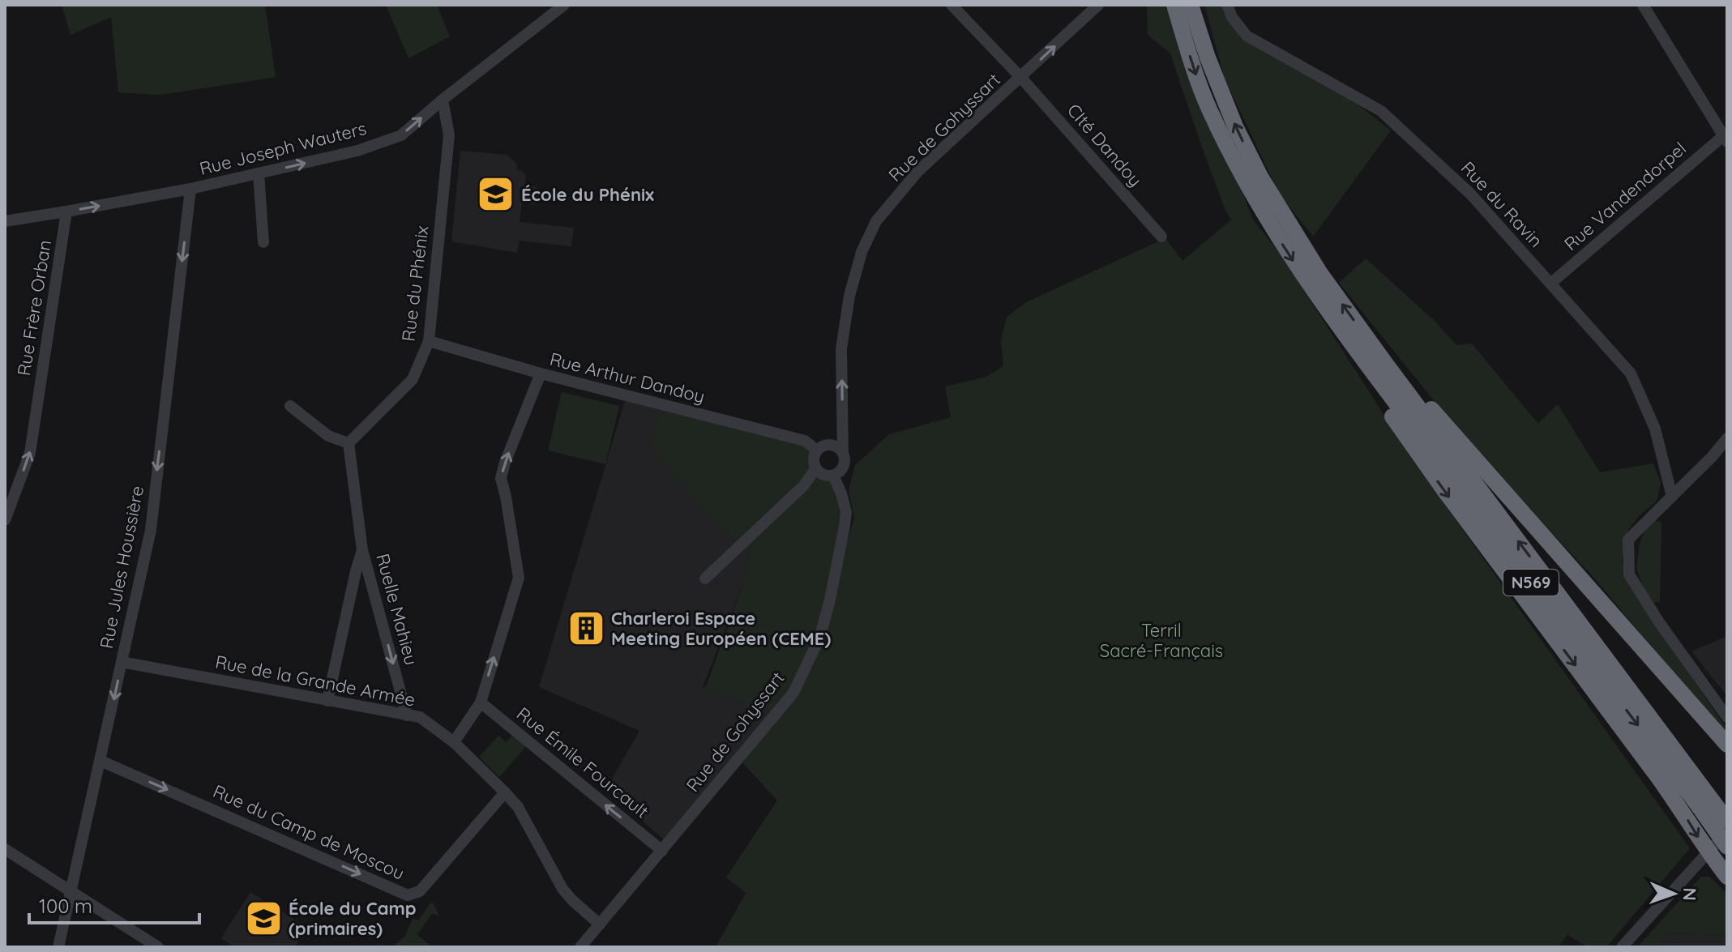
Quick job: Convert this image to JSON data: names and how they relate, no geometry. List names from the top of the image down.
{
  "streets": {
    "highway": ["N569"],
    "street": [
      "Rue de Gohyssart",
      "CIté Dandoy",
      "Rue Joseph Wauters",
      "Rue Vandendorpel",
      "Rue du Ravin",
      "Rue du Phénix",
      "Rue Frère Orban",
      "Rue Arthur Dandoy",
      "Rue Jules Houssière",
      "Ruelle Mahieu",
      "Rue de la Grande Armée",
      "Rue Émile Fourcault",
      "Rue du Camp de Moscou"
    ]
  },
  "crossings": [
    ["Rue de Gohyssart", "CIté Dandoy"],
    ["Rue de Gohyssart", "Rue Arthur Dandoy"],
    ["Rue de Gohyssart", "Rue de la Grande Armée"],
    ["Rue de Gohyssart", "Rue Émile Fourcault"],
    ["Rue Joseph Wauters", "Rue du Phénix"],
    ["Rue Joseph Wauters", "Rue Frère Orban"],
    ["Rue Joseph Wauters", "Rue Jules Houssière"],
    ["Rue Vandendorpel", "Rue du Ravin"],
    ["Rue du Phénix", "Rue Arthur Dandoy"],
    ["Rue du Phénix", "Ruelle Mahieu"],
    ["Rue Jules Houssière", "Rue de la Grande Armée"],
    ["Rue Jules Houssière", "Rue du Camp de Moscou"],
    ["Ruelle Mahieu", "Rue de la Grande Armée"],
    ["Rue de la Grande Armée", "Rue du Camp de Moscou"]
  ],
  "one_way": [
    "Rue de Gohyssart",
    "Rue Joseph Wauters",
    "Rue Frère Orban",
    "Rue Jules Houssière",
    "Ruelle Mahieu",
    "Rue Émile Fourcault",
    "Rue du Camp de Moscou"
  ],
  "parks": ["Terril Sacré-Français"],
  "places": {
    "school or university": ["École du Phénix", "École du Camp (primaires)"],
    "building": ["Charleroi Espace Meeting Européen (CEME)"]
  },
  "scale_bar": "100 m",
  "north": "right"
}
